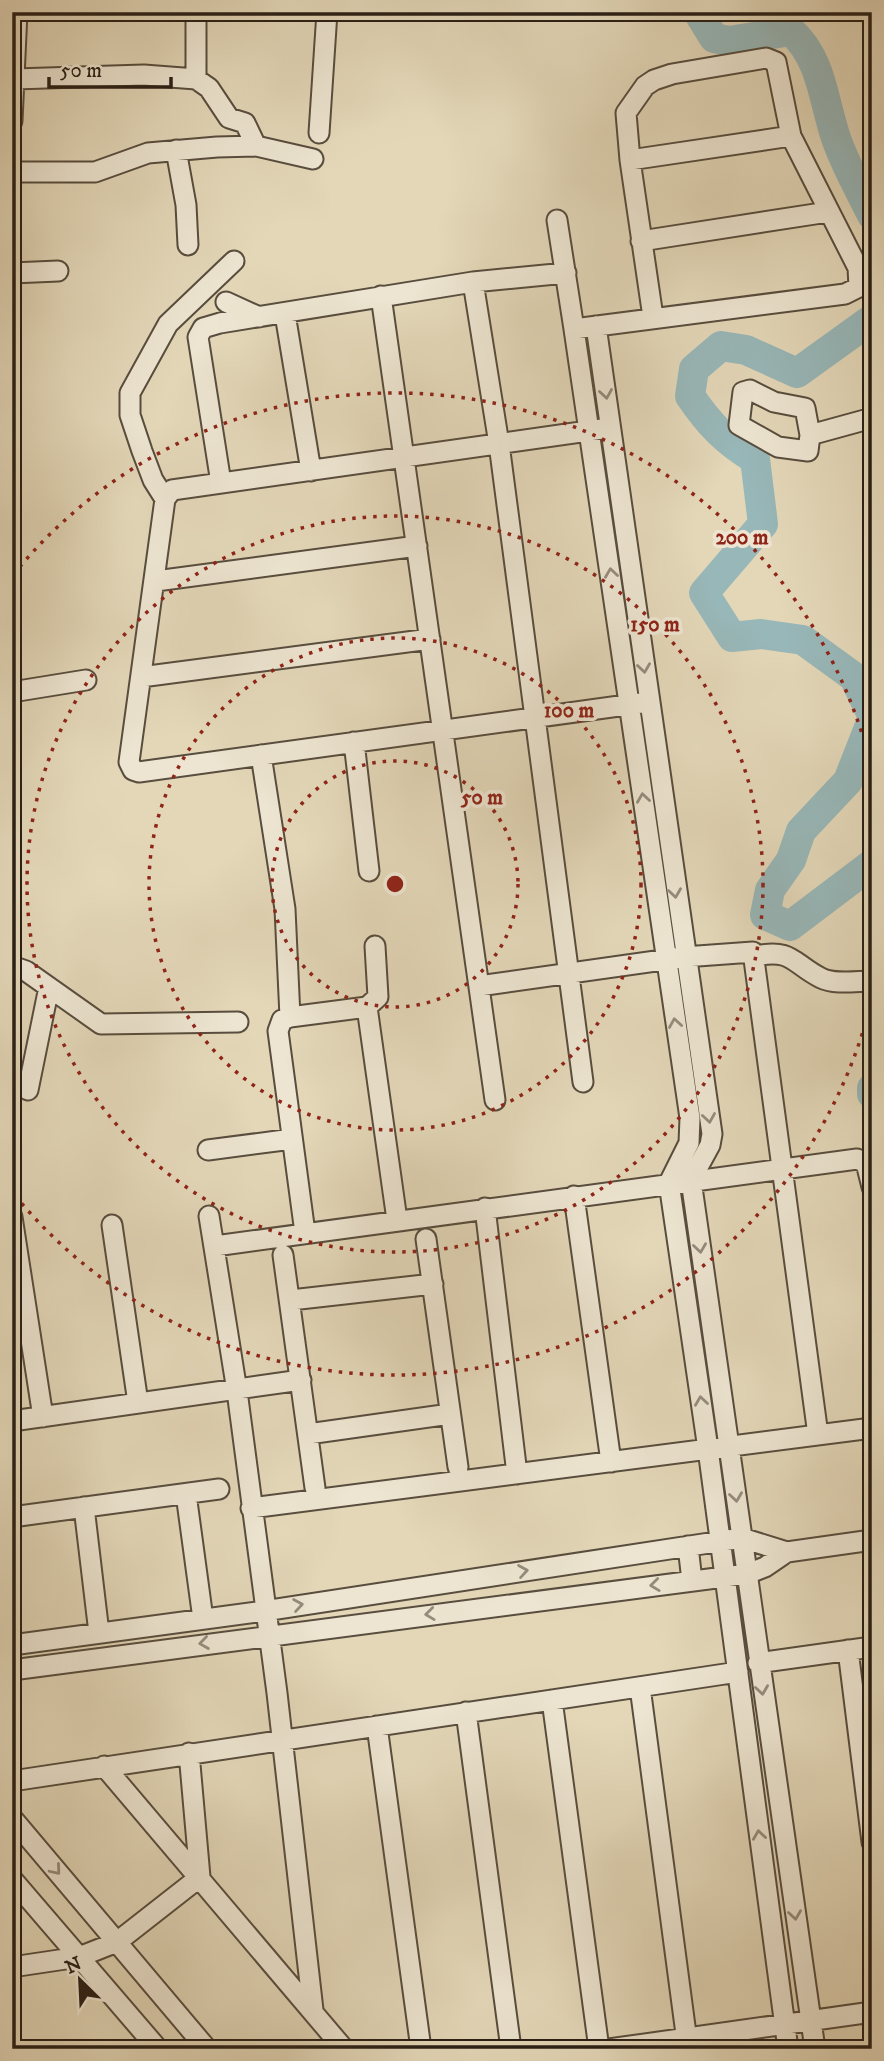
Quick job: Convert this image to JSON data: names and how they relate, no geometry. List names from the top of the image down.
{
  "scale_bar": "50 m",
  "north": "top left",
  "rings": [
    "200 m",
    "150 m",
    "100 m",
    "50 m"
  ]
}
